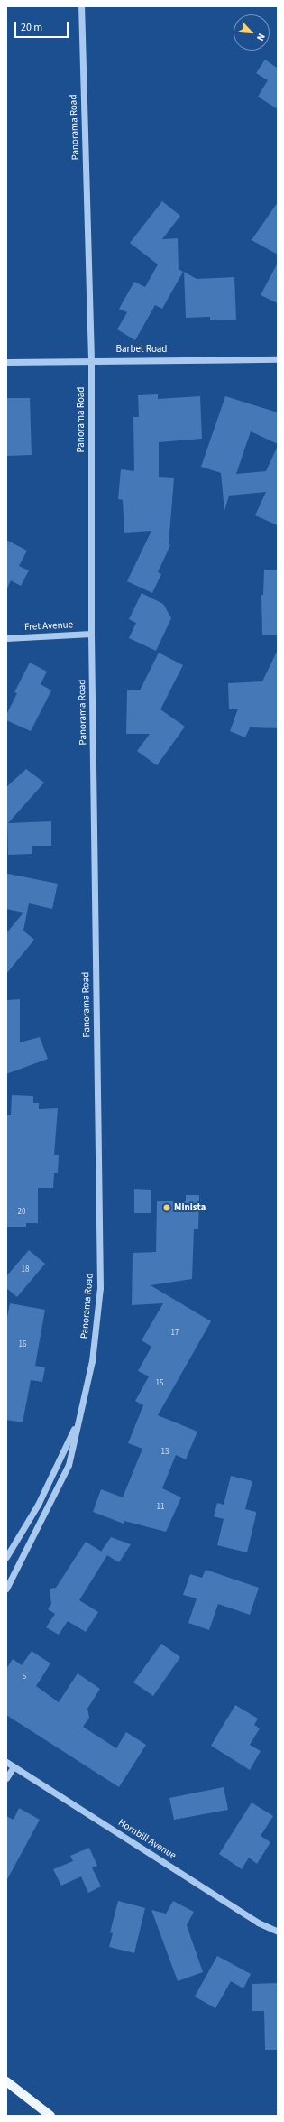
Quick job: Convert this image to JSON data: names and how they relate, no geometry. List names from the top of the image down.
{
  "streets": {
    "street": [
      "Panorama Road",
      "Barbet Road",
      "Fret Avenue",
      "Hornbill Avenue"
    ]
  },
  "crossings": [
    ["Panorama Road", "Barbet Road"],
    ["Panorama Road", "Fret Avenue"]
  ],
  "places": ["Minista"],
  "house_numbers": [
    "20",
    "18",
    "17",
    "16",
    "15",
    "13",
    "11",
    "5"
  ],
  "scale_bar": "20 m",
  "north": "bottom right"
}
